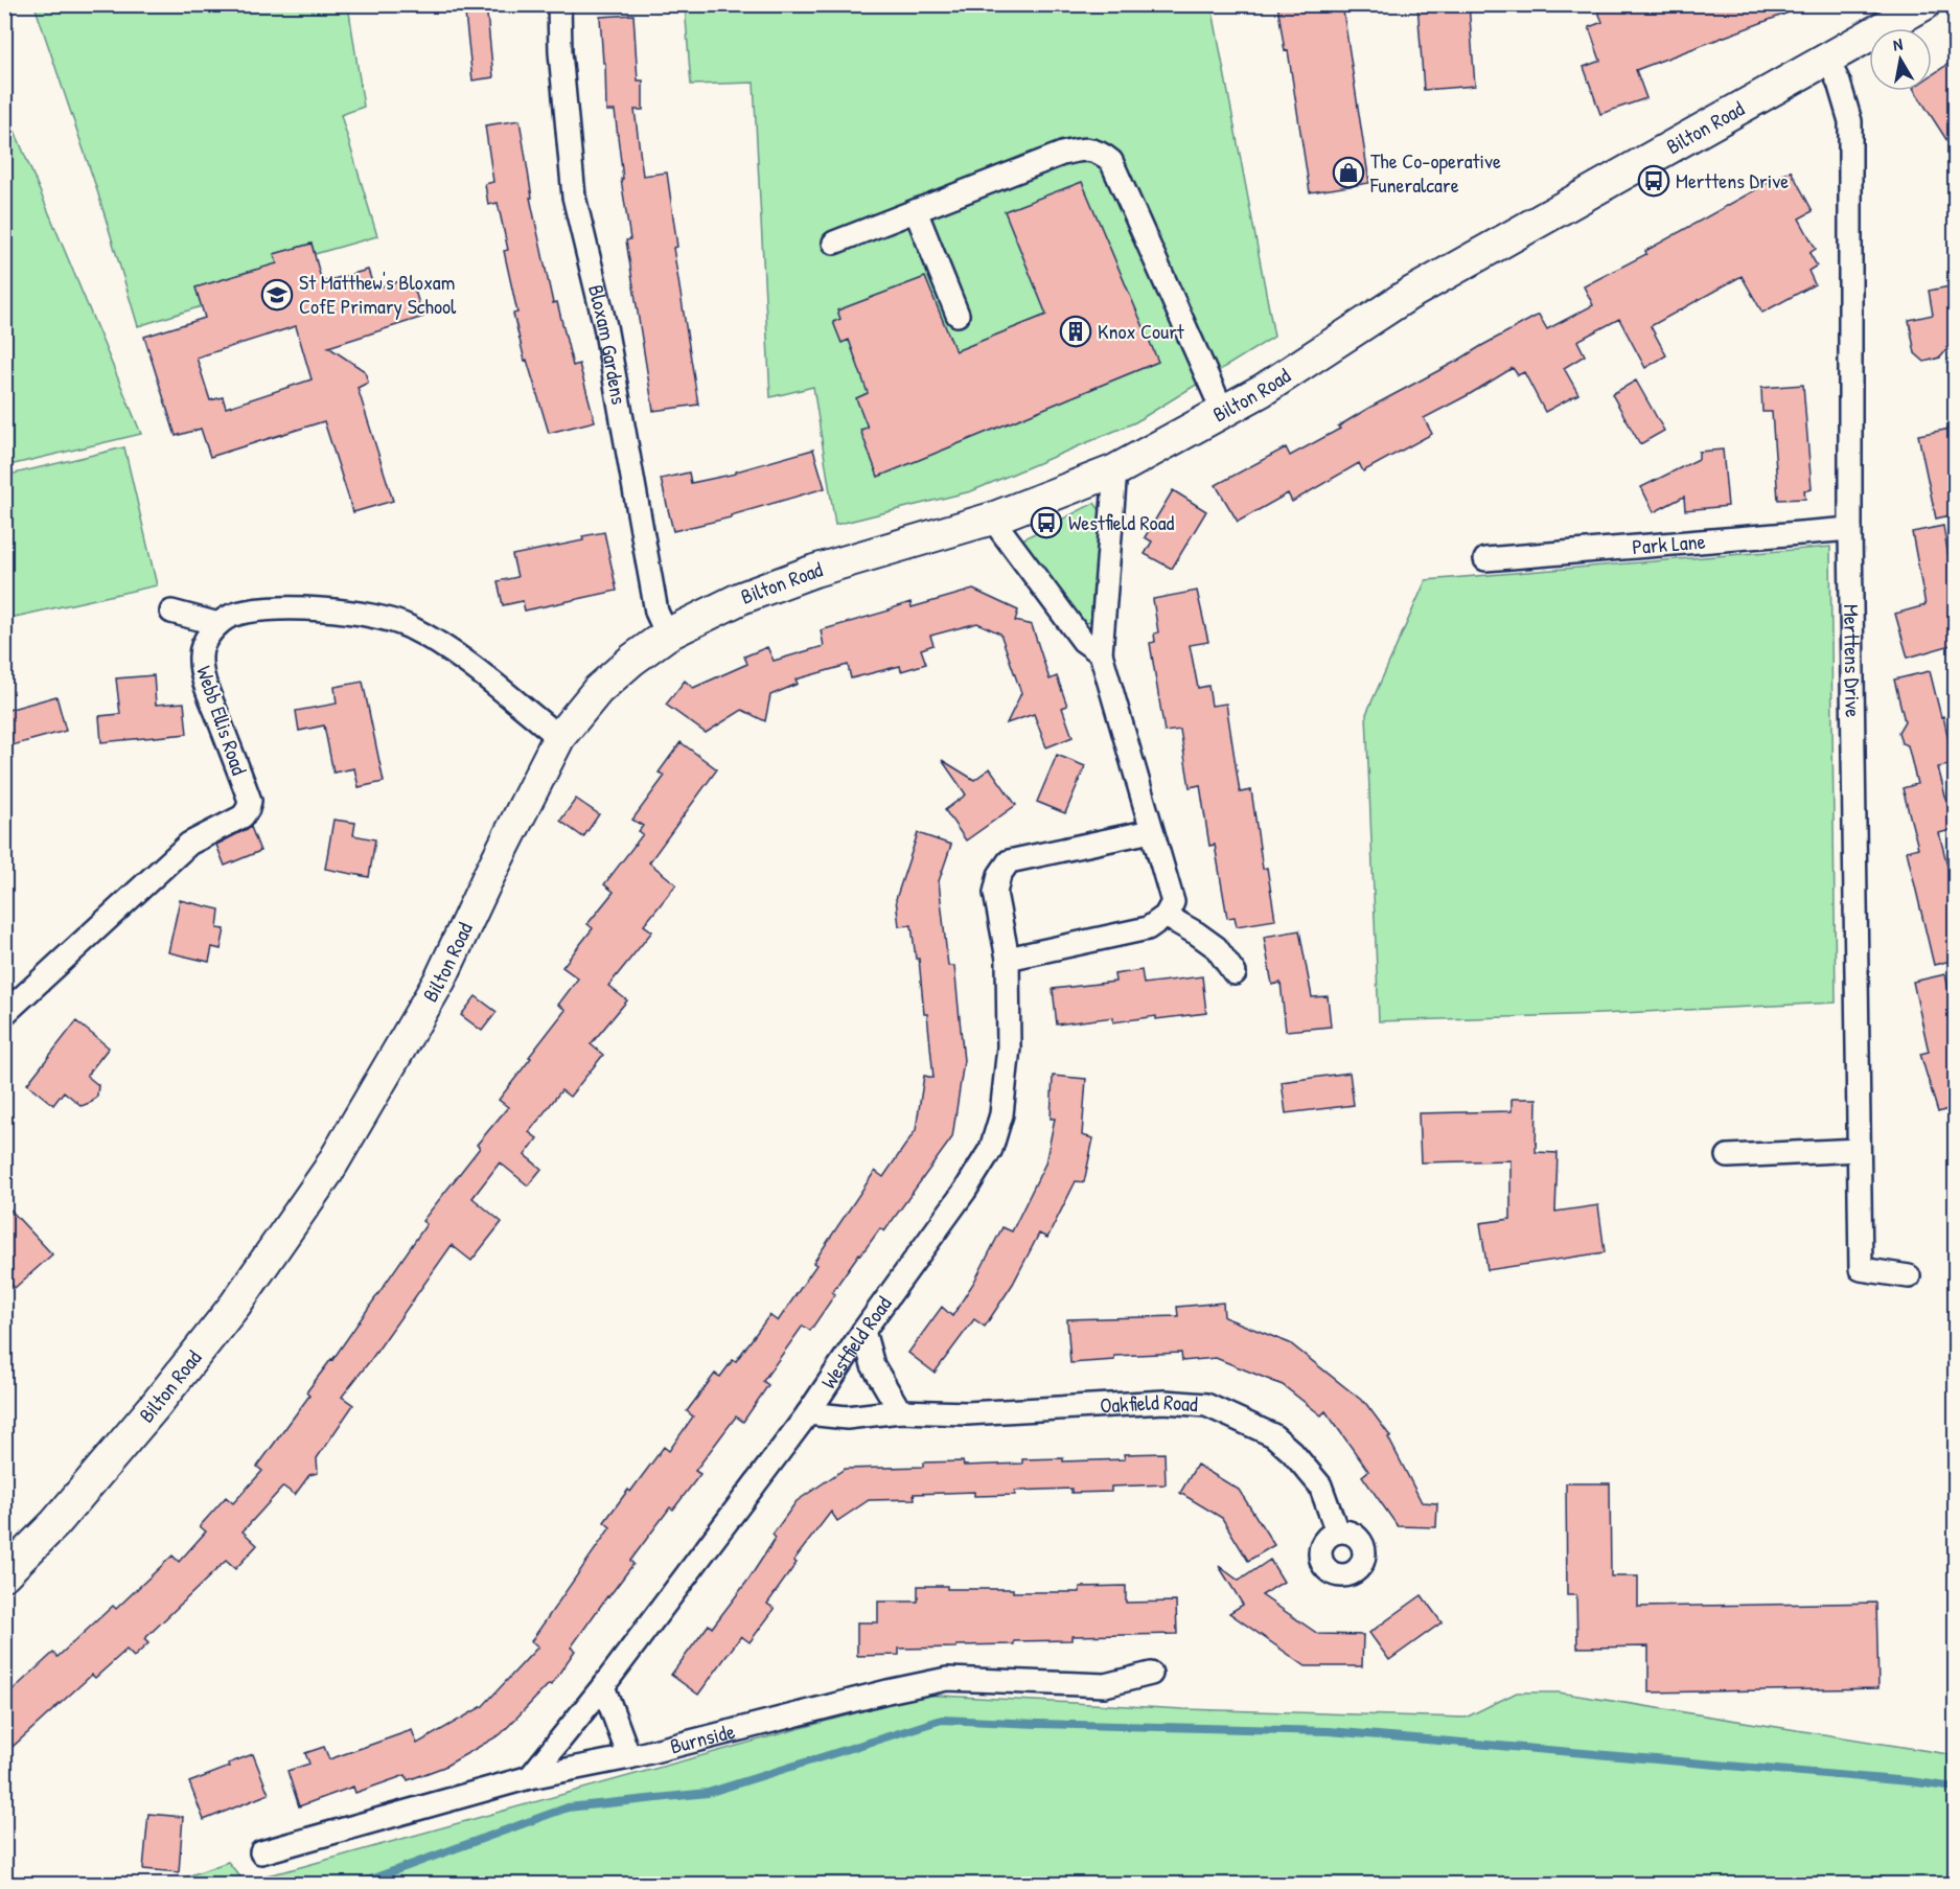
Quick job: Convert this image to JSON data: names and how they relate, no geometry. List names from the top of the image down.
{
  "streets": {
    "main road": ["Bilton Road"],
    "street": [
      "Bloxam Gardens",
      "Park Lane",
      "Merttens Drive",
      "Webb Ellis Road",
      "Westfield Road",
      "Oakfield Road",
      "Burnside"
    ]
  },
  "crossings": [
    ["Bilton Road", "Bloxam Gardens"],
    ["Bilton Road", "Merttens Drive"],
    ["Park Lane", "Merttens Drive"],
    ["Westfield Road", "Oakfield Road"],
    ["Westfield Road", "Burnside"]
  ],
  "places": {
    "shop": ["The Co-operative Funeralcare"],
    "bus stop": ["Merttens Drive", "Westfield Road"],
    "school or university": ["St Matthew's Bloxam CofE Primary School"],
    "building": ["Knox Court"]
  },
  "north": "top"
}
